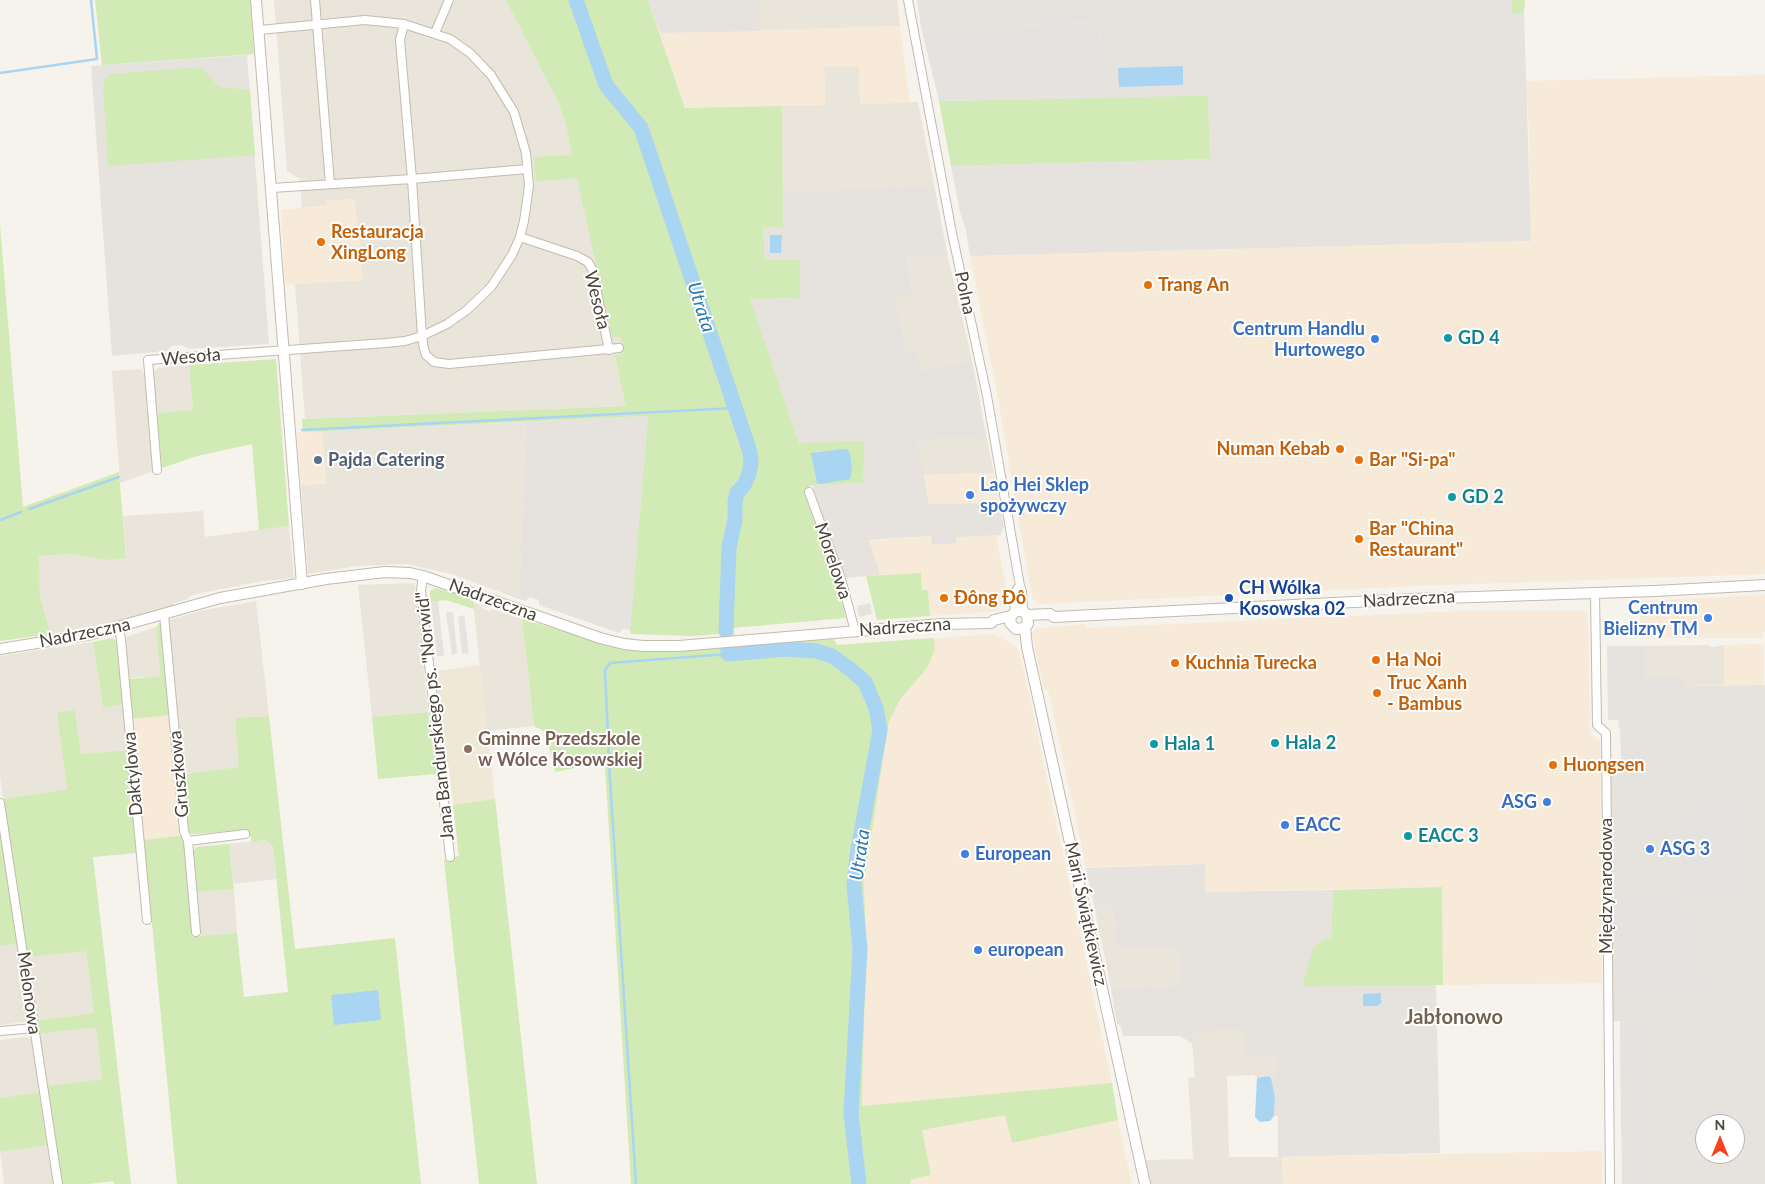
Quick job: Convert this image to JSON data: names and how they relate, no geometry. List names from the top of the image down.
{
  "streets": {
    "street": [
      "Polna",
      "Wesoła",
      "Morelowa",
      "Nadrzeczna",
      "Jana Bandurskiego ps. \"Norwid\"",
      "Daktylowa",
      "Gruszkowa",
      "Międzynarodowa",
      "Marii Świątkiewicz",
      "Melonowa"
    ]
  },
  "crossings": [
    ["Polna", "Nadrzeczna"],
    ["Polna", "Marii Świątkiewicz"],
    ["Morelowa", "Nadrzeczna"],
    ["Nadrzeczna", "Jana Bandurskiego ps. \"Norwid\""],
    ["Nadrzeczna", "Daktylowa"],
    ["Nadrzeczna", "Gruszkowa"],
    ["Nadrzeczna", "Międzynarodowa"],
    ["Nadrzeczna", "Marii Świątkiewicz"]
  ],
  "districts": ["Jabłonowo"],
  "water": ["Utrata"],
  "places": [
    "Restauracja XingLong",
    "Trang An",
    "GD 4",
    "Centrum Handlu Hurtowego",
    "Numan Kebab",
    "Pajda Catering",
    "Bar \"Si-pa\"",
    "Lao Hei Sklep spożywczy",
    "GD 2",
    "Bar \"China Restaurant\"",
    "Đông Đô",
    "CH Wólka Kosowska 02",
    "Centrum Bielizny TM",
    "Ha Noi",
    "Kuchnia Turecka",
    "Truc Xanh - Bambus",
    "Hala 2",
    "Hala 1",
    "Gminne Przedszkole w Wólce Kosowskiej",
    "Huongsen",
    "ASG",
    "EACC",
    "EACC 3",
    "ASG 3",
    "European",
    "european"
  ],
  "north": "top"
}
